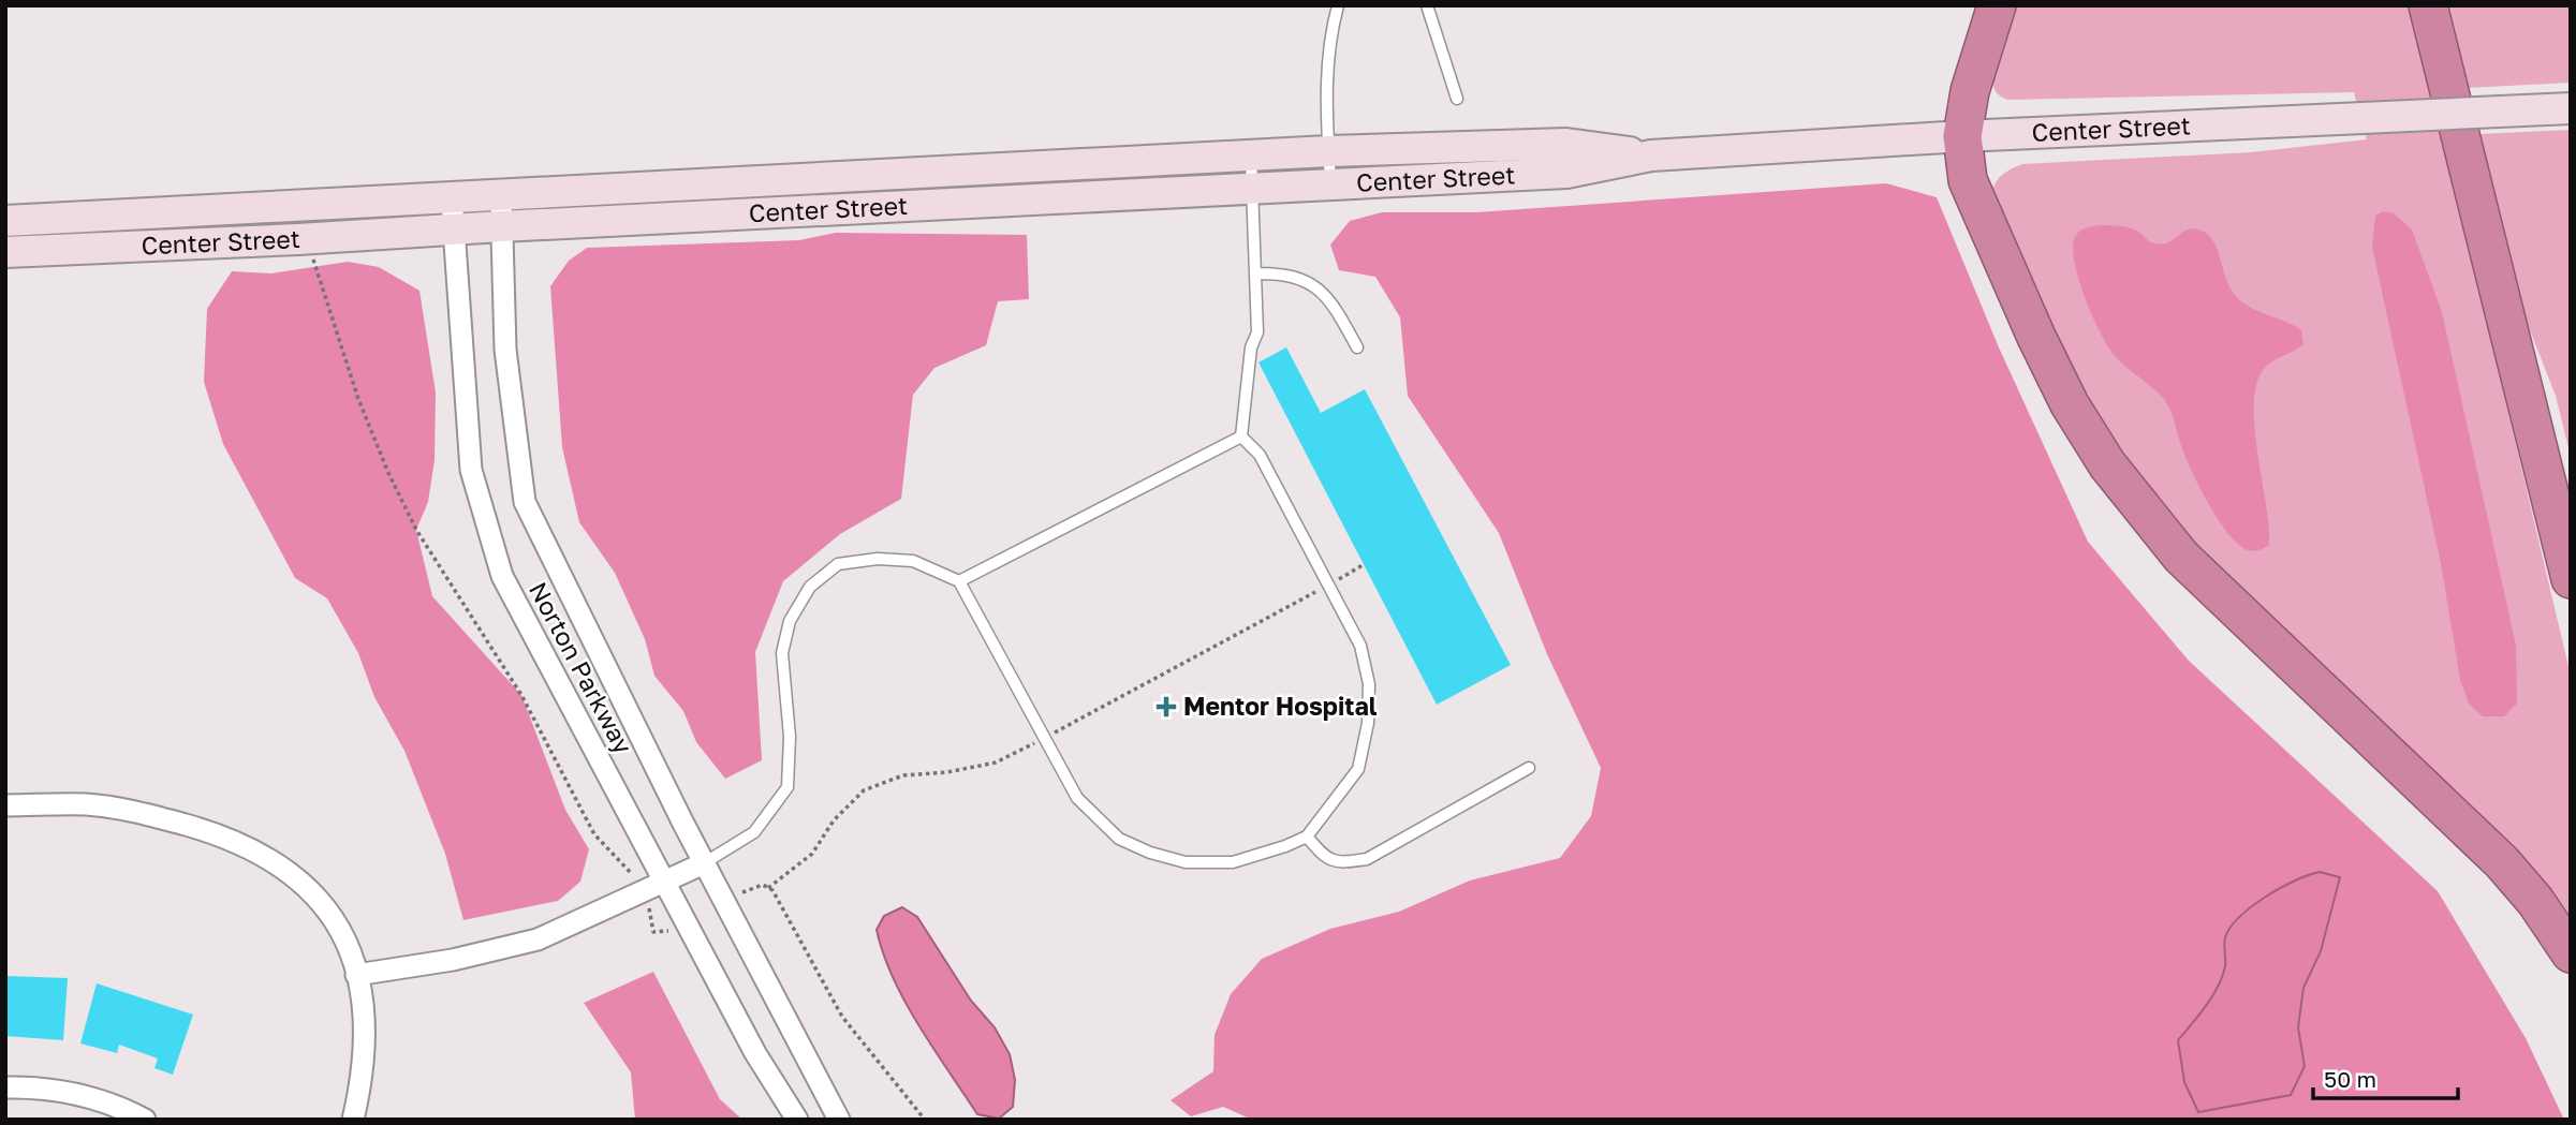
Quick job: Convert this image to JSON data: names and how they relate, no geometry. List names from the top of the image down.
{
  "streets": {
    "main road": ["Center Street"],
    "street": ["Norton Parkway"]
  },
  "crossings": [
    ["Center Street", "Norton Parkway"]
  ],
  "places": {
    "health": ["Mentor Hospital"]
  },
  "scale_bar": "50 m"
}
